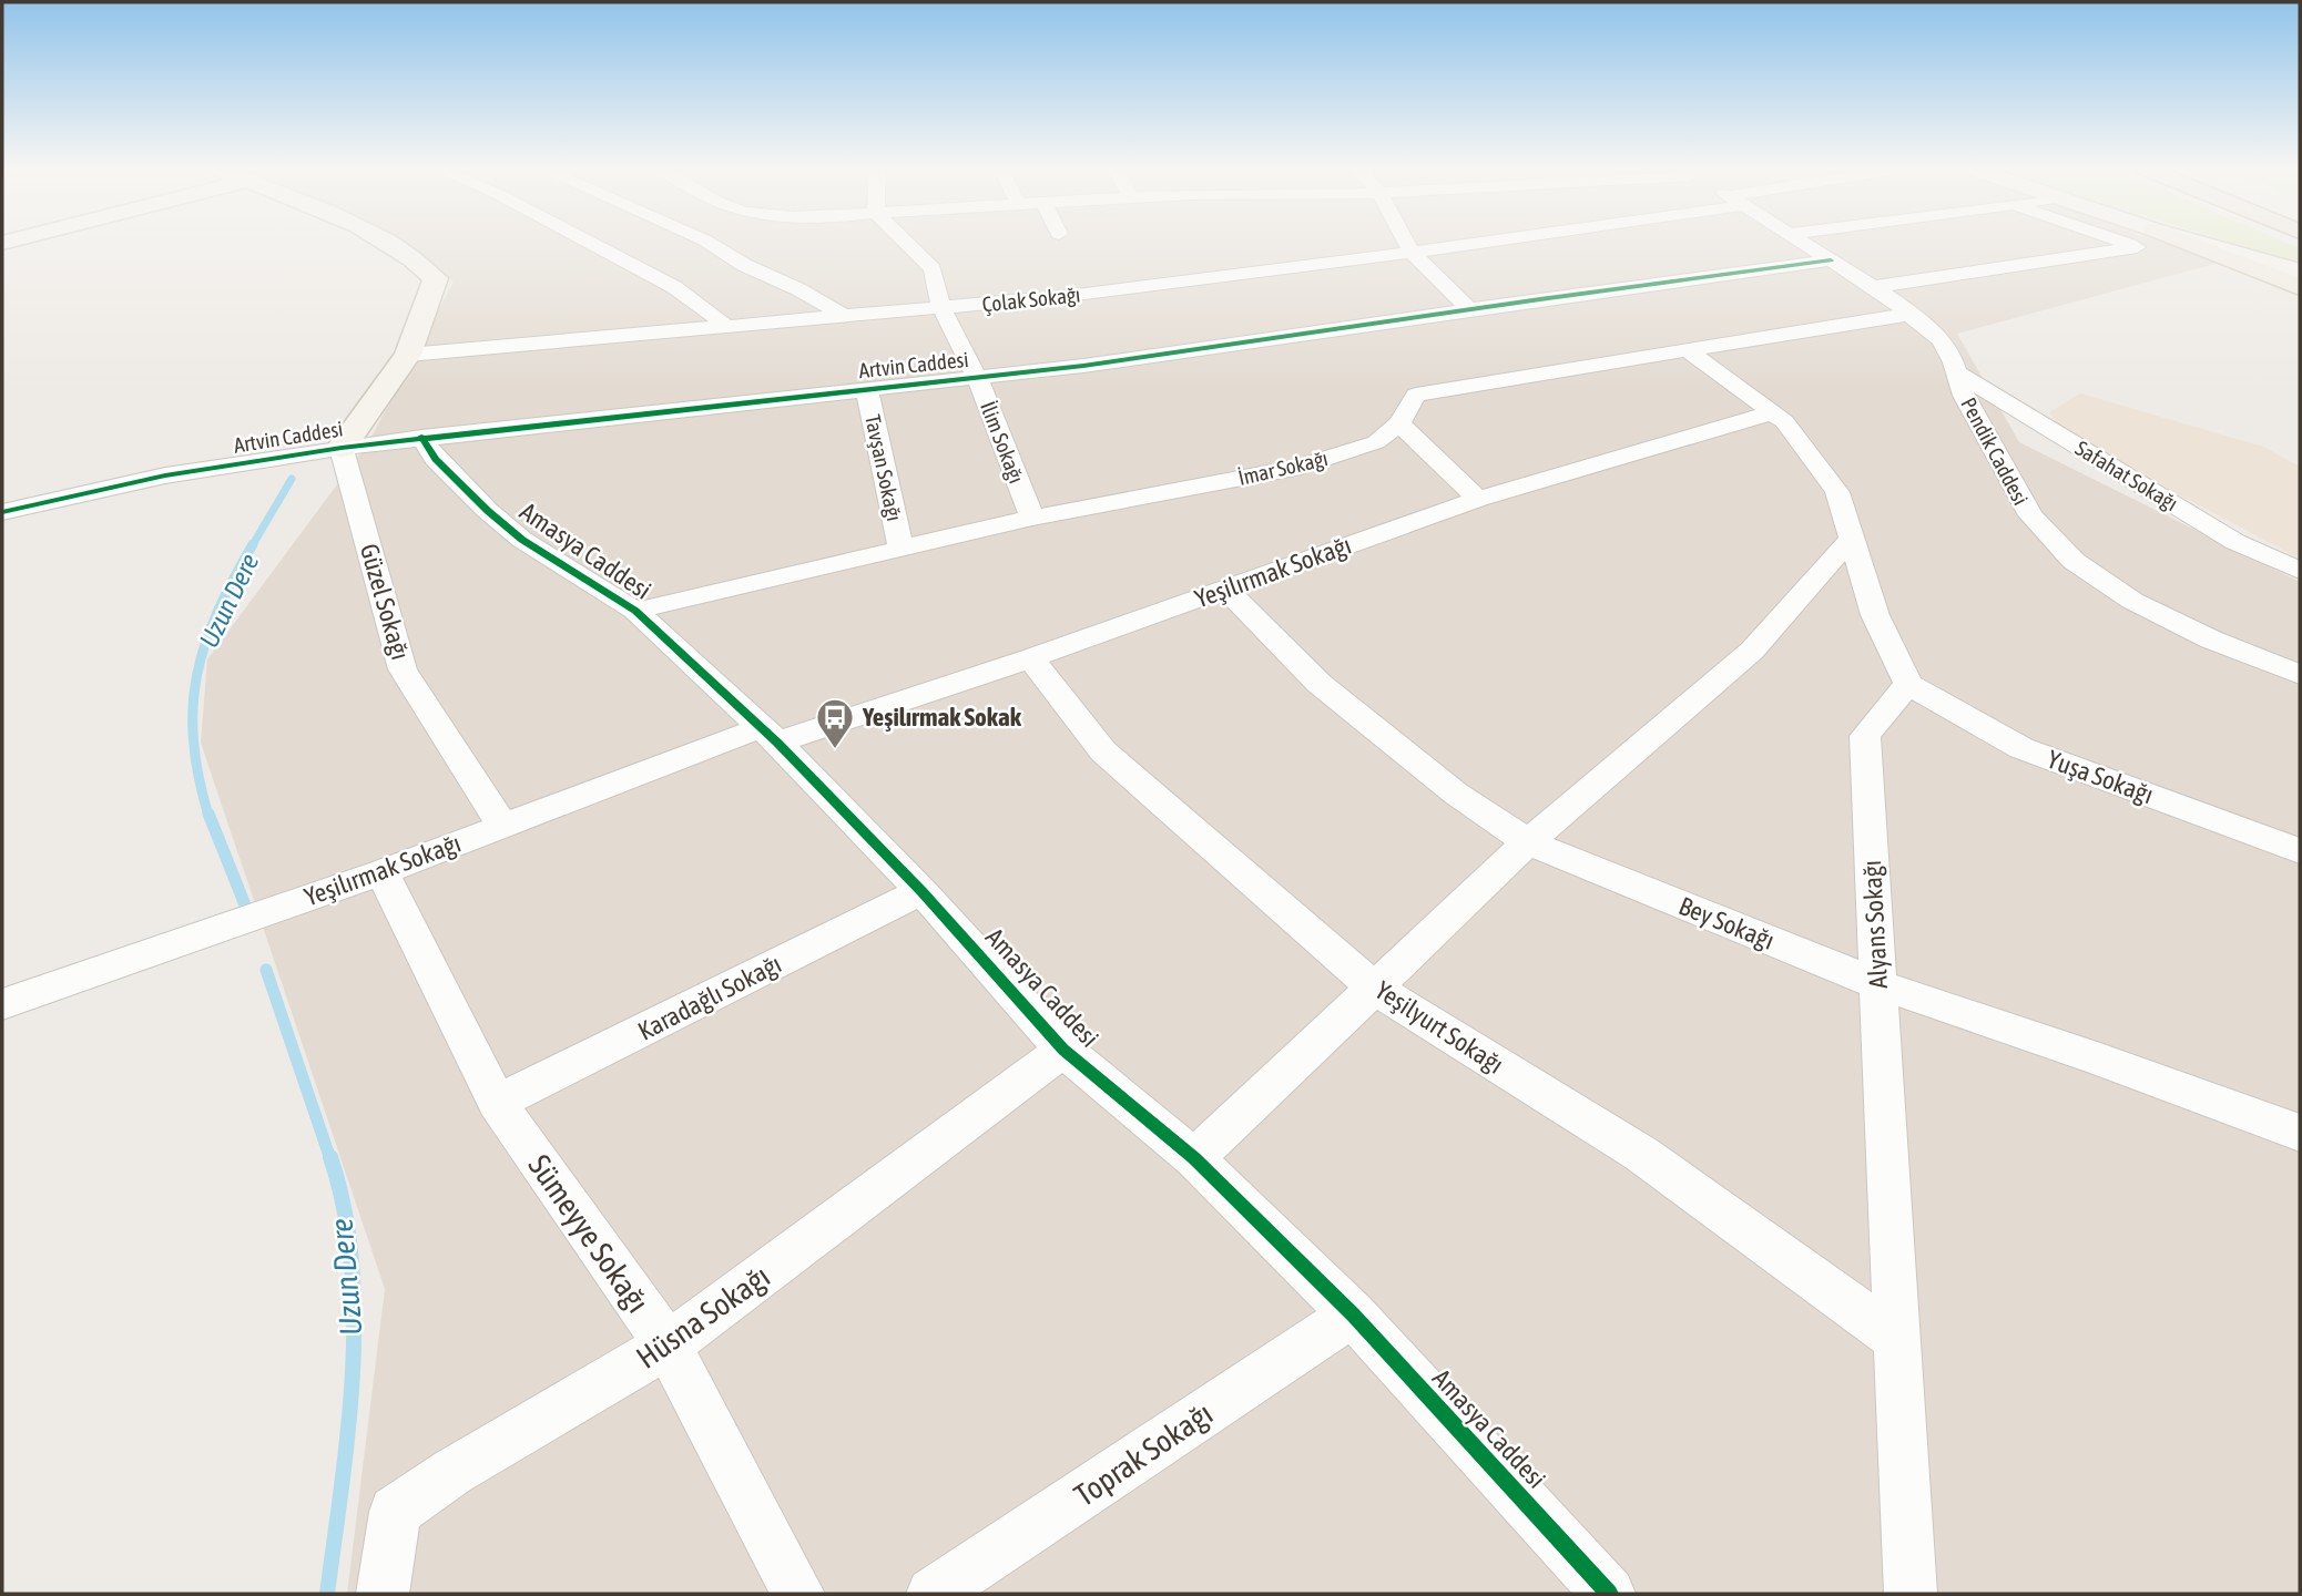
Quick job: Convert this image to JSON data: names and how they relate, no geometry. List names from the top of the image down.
{
  "streets": {
    "street": [
      "Çolak Sokağı",
      "Artvin Caddesi",
      "İlim Sokağı",
      "Pendik Caddesi",
      "Tavşan Sokağı",
      "İmar Sokağı",
      "Safahat Sokağı",
      "Amasya Caddesi",
      "Yeşilırmak Sokağı",
      "Güzel Sokağı",
      "Yuşa Sokağı",
      "Bey Sokağı",
      "Alyans Sokağı",
      "Karadağlı Sokağı",
      "Yeşilyurt Sokağı",
      "Sümeyye Sokağı",
      "Hüsna Sokağı",
      "Toprak Sokağı"
    ]
  },
  "crossings": [
    ["Çolak Sokağı", "İlim Sokağı"],
    ["Artvin Caddesi", "İlim Sokağı"],
    ["Artvin Caddesi", "Pendik Caddesi"],
    ["Artvin Caddesi", "Tavşan Sokağı"],
    ["Artvin Caddesi", "Amasya Caddesi"],
    ["Artvin Caddesi", "Güzel Sokağı"],
    ["İlim Sokağı", "İmar Sokağı"],
    ["Pendik Caddesi", "İmar Sokağı"],
    ["Pendik Caddesi", "Safahat Sokağı"],
    ["Tavşan Sokağı", "İmar Sokağı"],
    ["İmar Sokağı", "Amasya Caddesi"],
    ["Amasya Caddesi", "Yeşilırmak Sokağı"],
    ["Amasya Caddesi", "Karadağlı Sokağı"],
    ["Amasya Caddesi", "Hüsna Sokağı"],
    ["Amasya Caddesi", "Toprak Sokağı"],
    ["Yeşilırmak Sokağı", "Güzel Sokağı"],
    ["Yeşilırmak Sokağı", "Bey Sokağı"],
    ["Yeşilırmak Sokağı", "Yeşilyurt Sokağı"],
    ["Yeşilırmak Sokağı", "Sümeyye Sokağı"],
    ["Yuşa Sokağı", "Alyans Sokağı"],
    ["Bey Sokağı", "Alyans Sokağı"],
    ["Alyans Sokağı", "Yeşilyurt Sokağı"],
    ["Karadağlı Sokağı", "Sümeyye Sokağı"],
    ["Sümeyye Sokağı", "Hüsna Sokağı"]
  ],
  "water": ["Uzun Dere"],
  "places": {
    "bus stop": ["Yeşilırmak Sokak"]
  }
}
